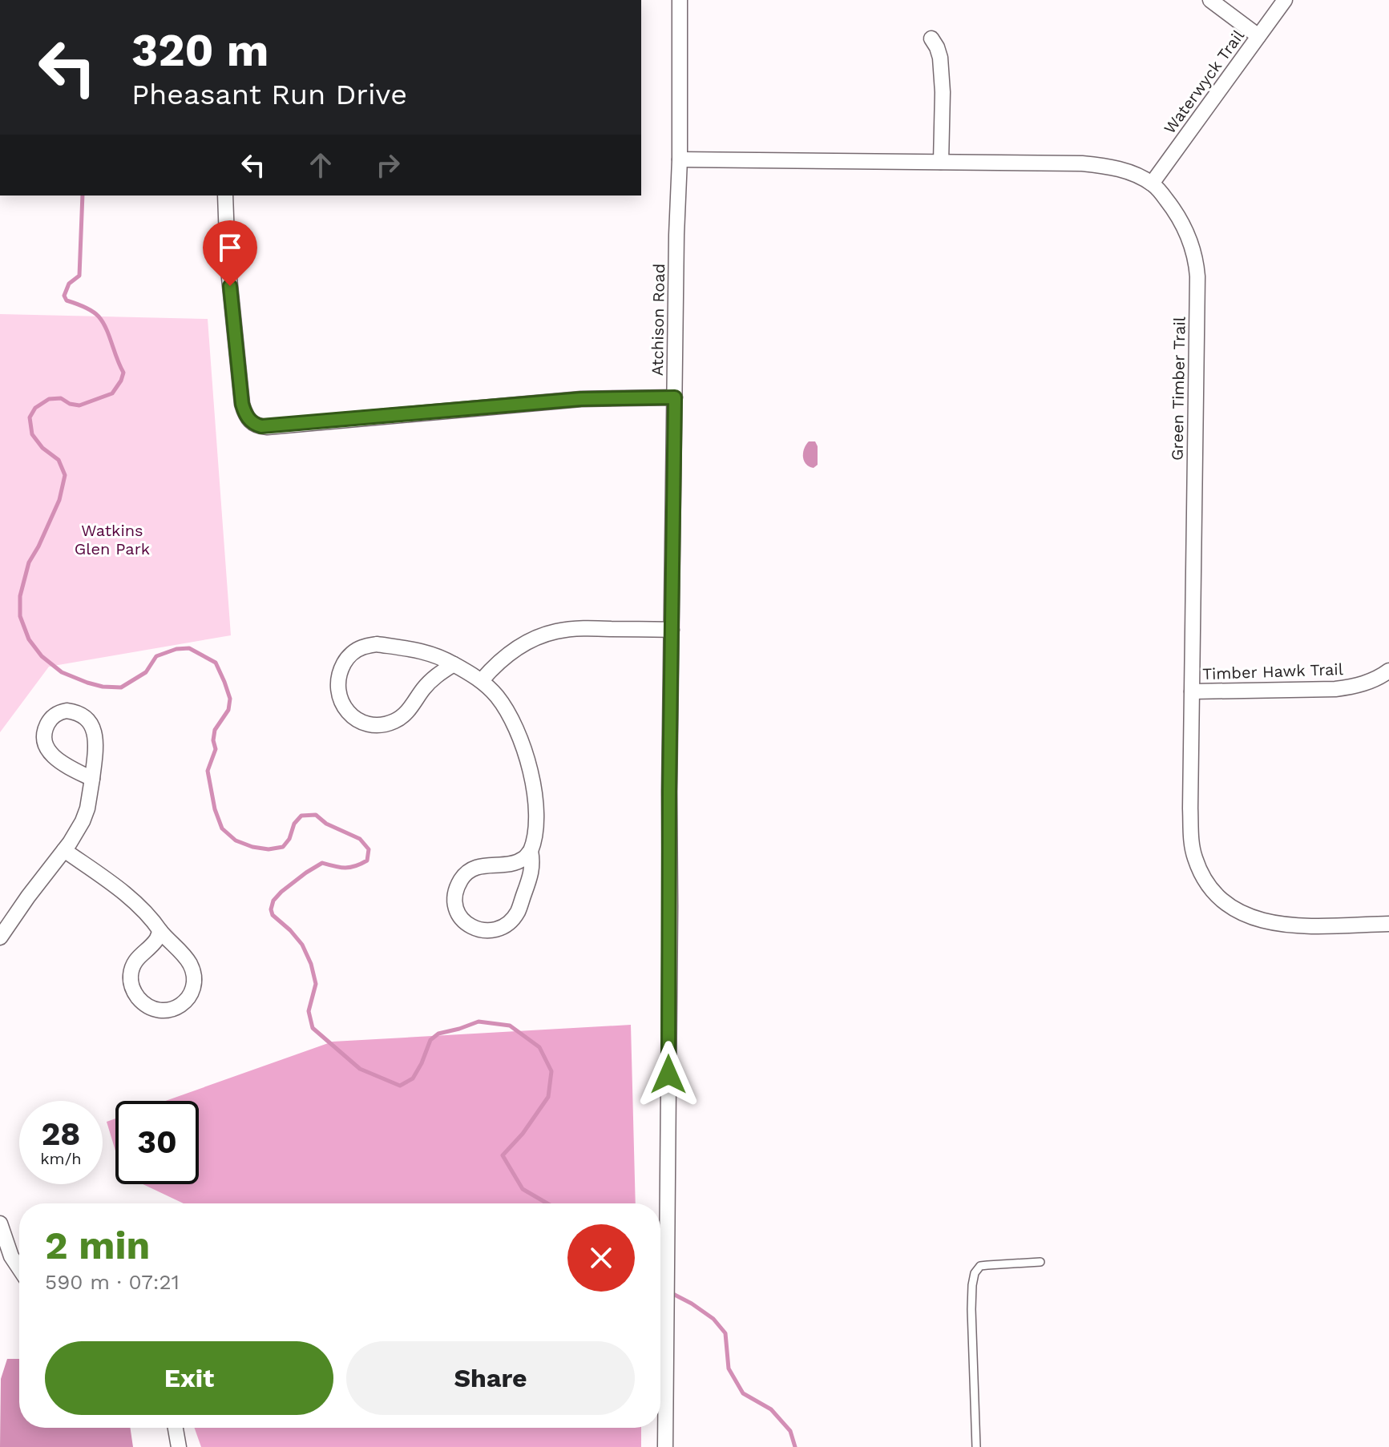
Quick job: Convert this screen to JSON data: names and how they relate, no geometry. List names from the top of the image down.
{
  "streets": {
    "street": [
      "Waterwyck Trail",
      "Atchison Road",
      "Green Timber Trail",
      "Timber Hawk Trail"
    ]
  },
  "crossings": [
    ["Waterwyck Trail", "Green Timber Trail"],
    ["Atchison Road", "Green Timber Trail"],
    ["Green Timber Trail", "Timber Hawk Trail"]
  ],
  "parks": ["Watkins Glen Park"],
  "page": {
    "turn": ["320 m", "Pheasant Run Drive"],
    "speed": "28 km/h",
    "limit": "30",
    "heading": ["2 min", "590 m · 07:21"],
    "buttons": ["Exit", "Share"]
  }
}
